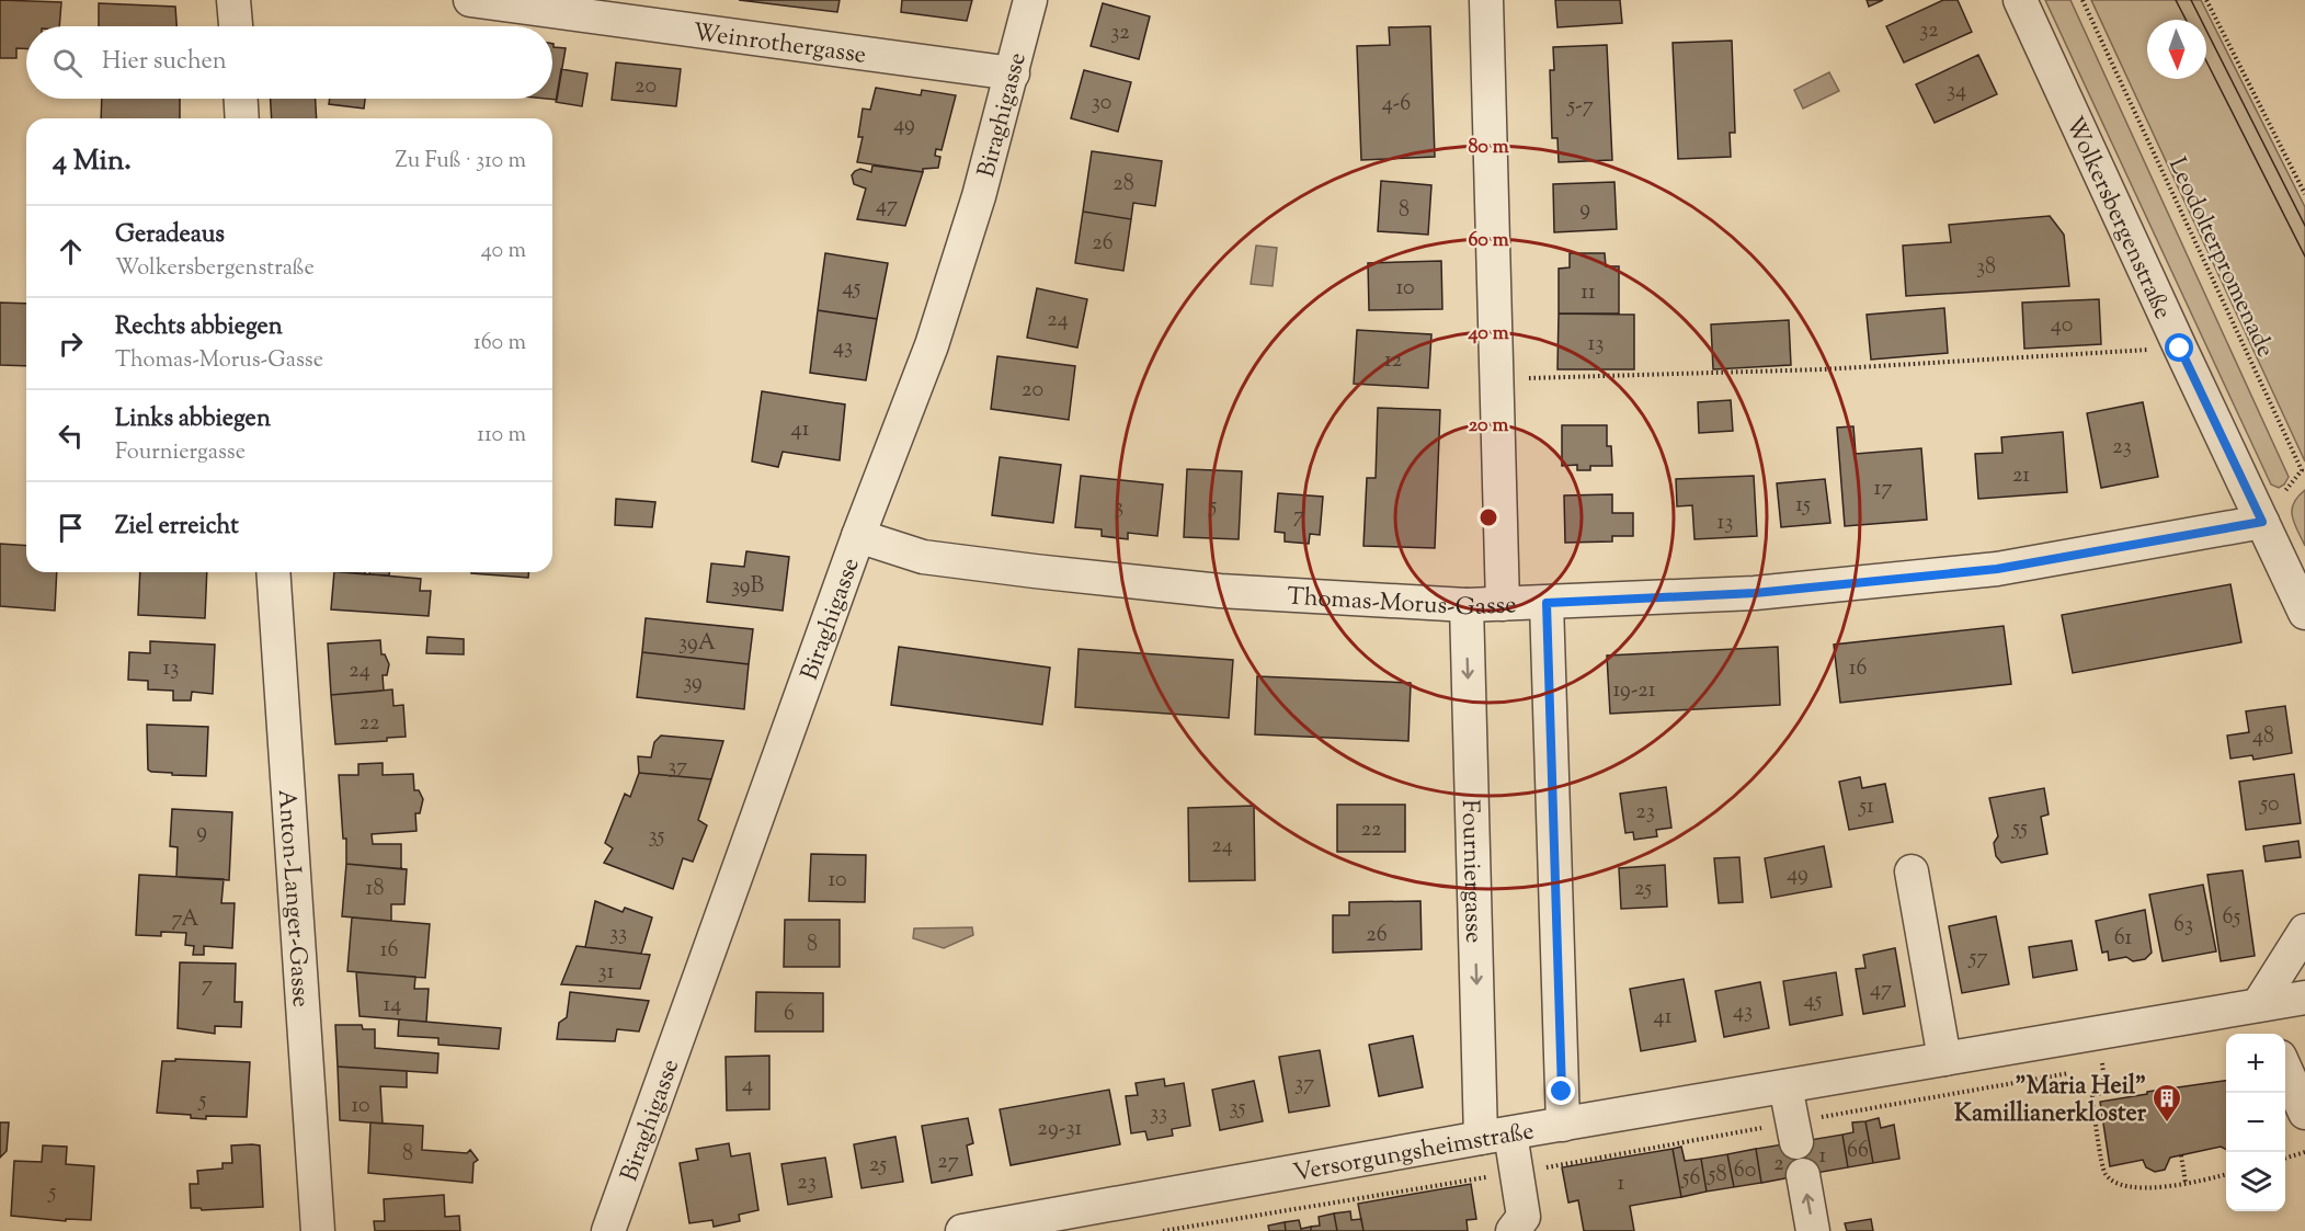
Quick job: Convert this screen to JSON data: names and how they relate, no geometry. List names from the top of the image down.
{
  "streets": {
    "street": [
      "Weinrothergasse",
      "Biraghigasse",
      "Wolkersbergenstraße",
      "Thomas-Morus-Gasse",
      "Fourniergasse",
      "Anton-Langer-Gasse",
      "Versorgungsheimstraße"
    ],
    "path": ["Leodolterpromenade"]
  },
  "crossings": [
    ["Weinrothergasse", "Biraghigasse"],
    ["Biraghigasse", "Thomas-Morus-Gasse"],
    ["Wolkersbergenstraße", "Leodolterpromenade"],
    ["Wolkersbergenstraße", "Thomas-Morus-Gasse"],
    ["Leodolterpromenade", "Thomas-Morus-Gasse"],
    ["Thomas-Morus-Gasse", "Fourniergasse"],
    ["Fourniergasse", "Versorgungsheimstraße"]
  ],
  "places": {
    "building": ["\"Maria Heil\" Kamillianerkloster"]
  },
  "house_numbers": [
    "32",
    "32",
    "20",
    "34",
    "30",
    "4-6",
    "5-7",
    "49",
    "28",
    "47",
    "9",
    "8",
    "26",
    "38",
    "45",
    "10",
    "11",
    "24",
    "40",
    "13",
    "43",
    "12",
    "20",
    "41",
    "23",
    "21",
    "17",
    "15",
    "5",
    "3",
    "7",
    "13",
    "39B",
    "39A",
    "13",
    "16",
    "24",
    "39",
    "19-21",
    "22",
    "48",
    "37",
    "50",
    "51",
    "23",
    "55",
    "22",
    "9",
    "35",
    "24",
    "49",
    "10",
    "18",
    "25",
    "65",
    "7A",
    "63",
    "33",
    "26",
    "61",
    "8",
    "16",
    "57",
    "31",
    "7",
    "47",
    "45",
    "14",
    "43",
    "6",
    "41",
    "37",
    "4",
    "5",
    "10",
    "35",
    "33",
    "29-31",
    "66",
    "8",
    "1",
    "27",
    "2",
    "25",
    "60",
    "58",
    "56",
    "23",
    "1",
    "5"
  ],
  "north": "bottom",
  "page": {
    "search": "Hier suchen",
    "heading": ["4 Min.", "Zu Fuß · 310 m"],
    "list": [
      ["Geradeaus", "Wolkersbergenstraße", "40 m"],
      ["Rechts abbiegen", "Thomas-Morus-Gasse", "160 m"],
      ["Links abbiegen", "Fourniergasse", "110 m"],
      "Ziel erreicht"
    ],
    "map_buttons": ["+", "−"]
  },
  "rings": [
    "80 m",
    "60 m",
    "40 m",
    "20 m"
  ]
}
